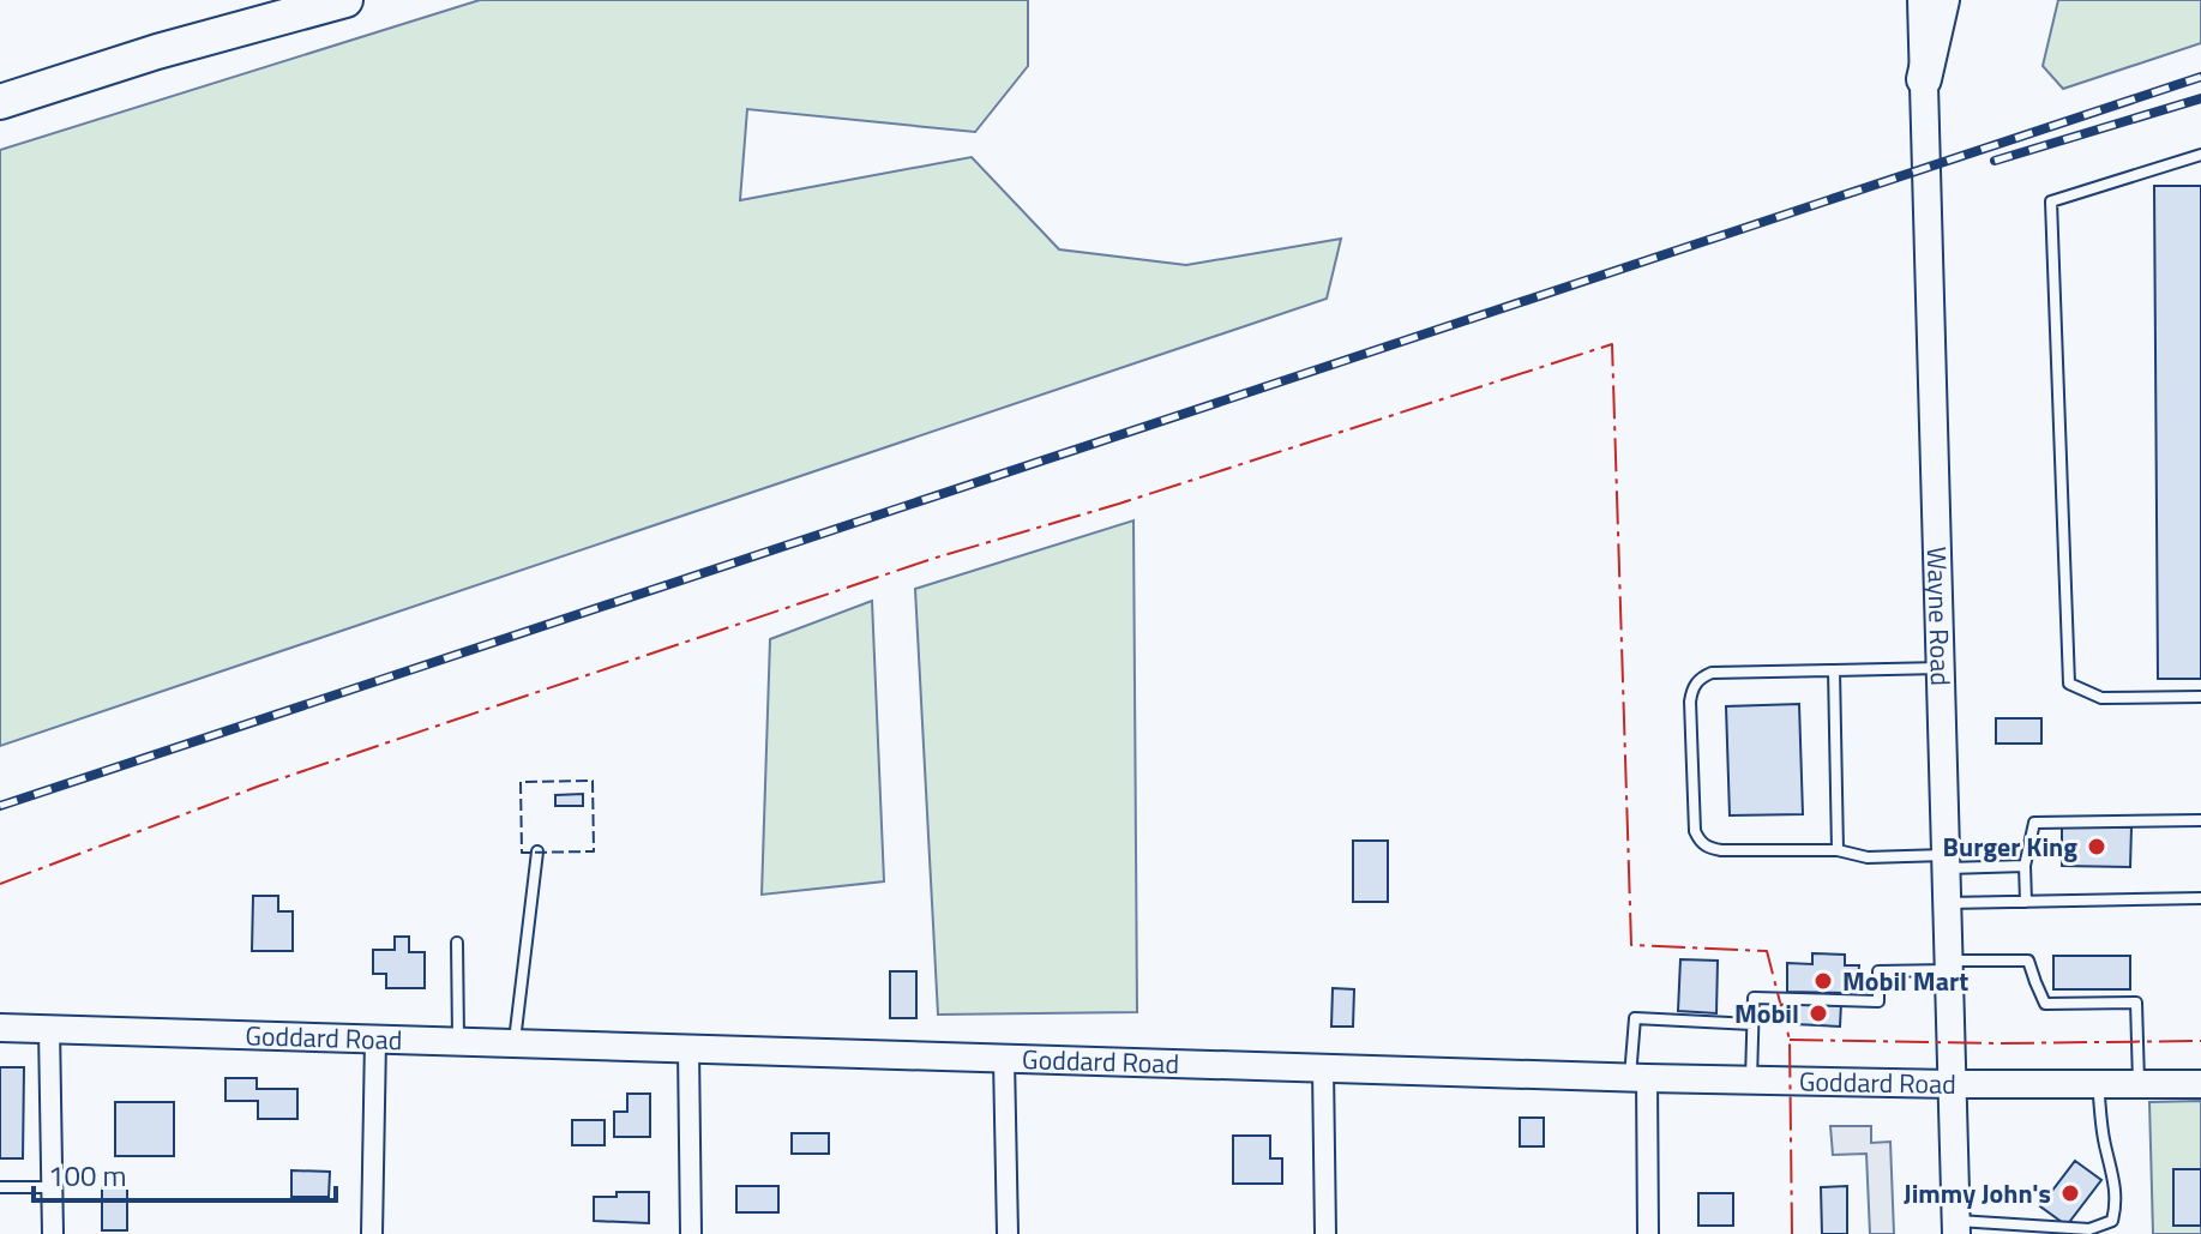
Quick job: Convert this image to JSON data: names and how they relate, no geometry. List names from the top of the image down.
{
  "streets": {
    "main road": ["Wayne Road", "Goddard Road"]
  },
  "crossings": [
    ["Wayne Road", "Goddard Road"]
  ],
  "places": [
    "Burger King",
    "Mobil Mart",
    "Mobil",
    "Jimmy John's"
  ],
  "scale_bar": "100 m"
}
